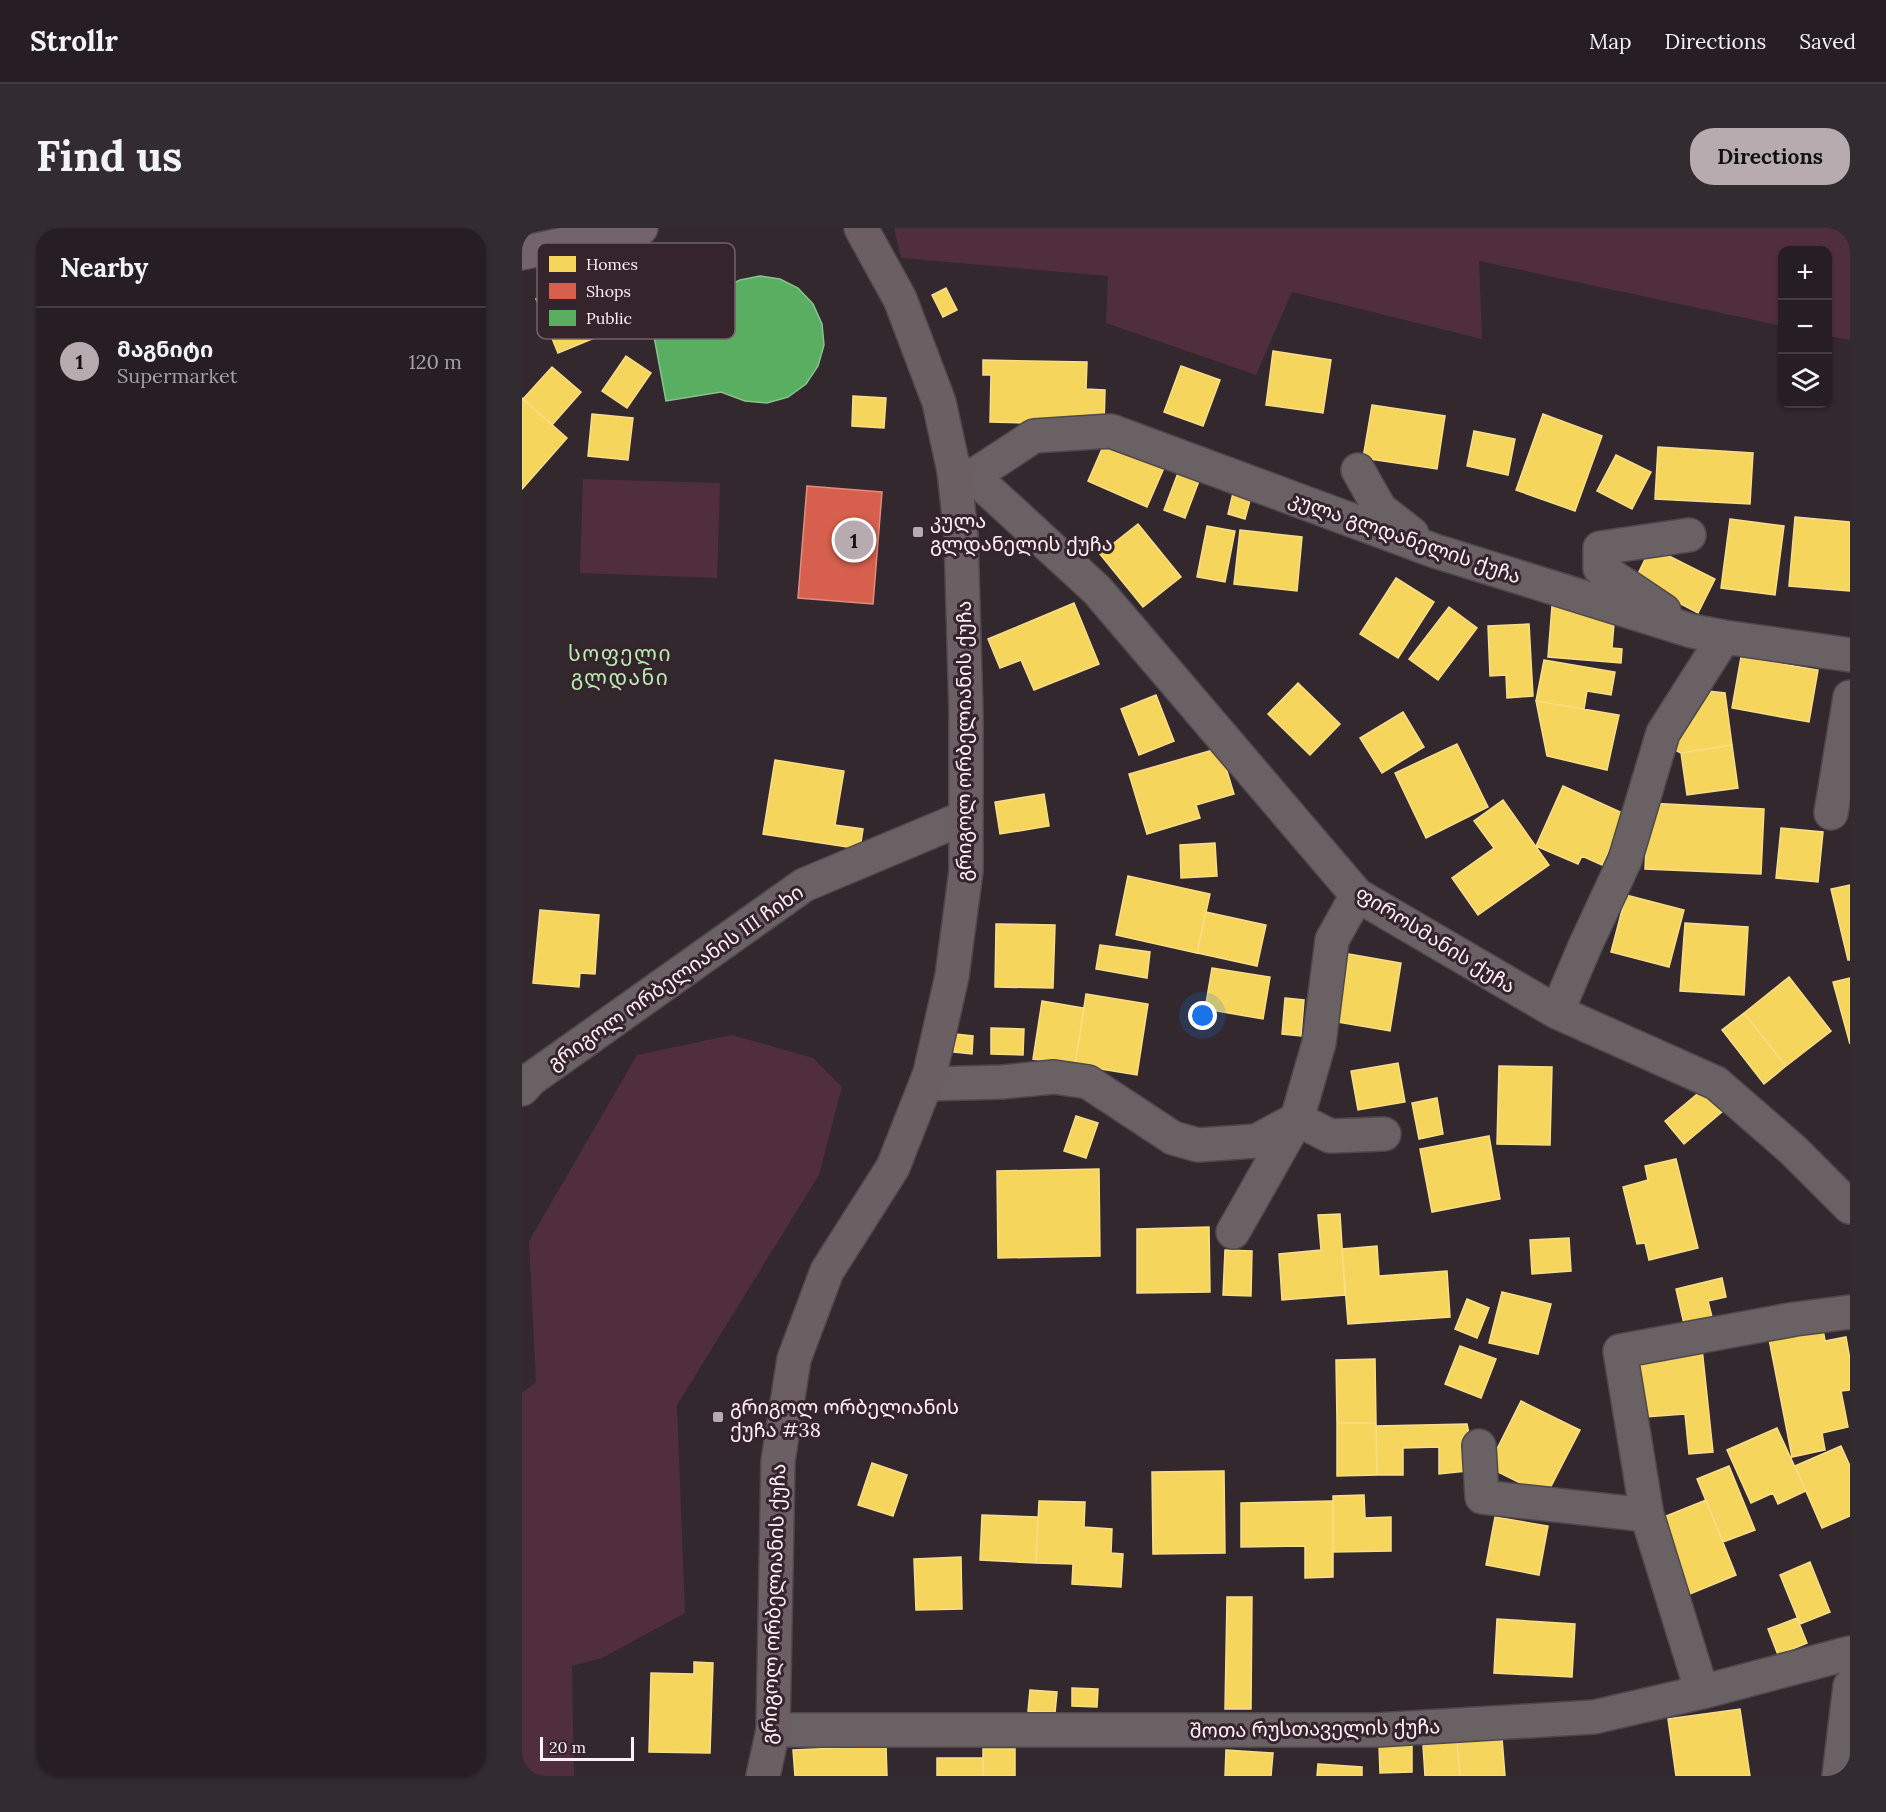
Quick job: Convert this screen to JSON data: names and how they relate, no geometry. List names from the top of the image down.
{
  "streets": {
    "main road": ["გრიგოლ ორბელიანის ქუჩა"],
    "street": [
      "კულა გლდანელის ქუჩა",
      "ფიროსმანის ქუჩა",
      "გრიგოლ ორბელიანის III ჩიხი",
      "შოთა რუსთაველის ქუჩა"
    ]
  },
  "crossings": [
    ["კულა გლდანელის ქუჩა", "გრიგოლ ორბელიანის ქუჩა"],
    ["კულა გლდანელის ქუჩა", "ფიროსმანის ქუჩა"],
    ["გრიგოლ ორბელიანის ქუჩა", "ფიროსმანის ქუჩა"],
    ["გრიგოლ ორბელიანის ქუჩა", "გრიგოლ ორბელიანის III ჩიხი"],
    ["გრიგოლ ორბელიანის ქუჩა", "შოთა რუსთაველის ქუჩა"]
  ],
  "districts": ["სოფელი გლდანი"],
  "places": {
    "transit": ["კულა გლდანელის ქუჩა", "გრიგოლ ორბელიანის ქუჩა #38"]
  },
  "legend": ["Homes", "Shops", "Public"],
  "scale_bar": "20 m",
  "page": {
    "header": "Strollr",
    "nav": ["Map", "Directions", "Saved"],
    "buttons": "Directions",
    "title": "Find us",
    "heading": "Nearby",
    "map_buttons": ["+", "−"],
    "list": [
      {
        "mark": "1",
        "name": "მაგნიტი",
        "note": "Supermarket",
        "value": "120 m"
      }
    ],
    "pins": "1",
    "scale": "20 m"
  }
}
